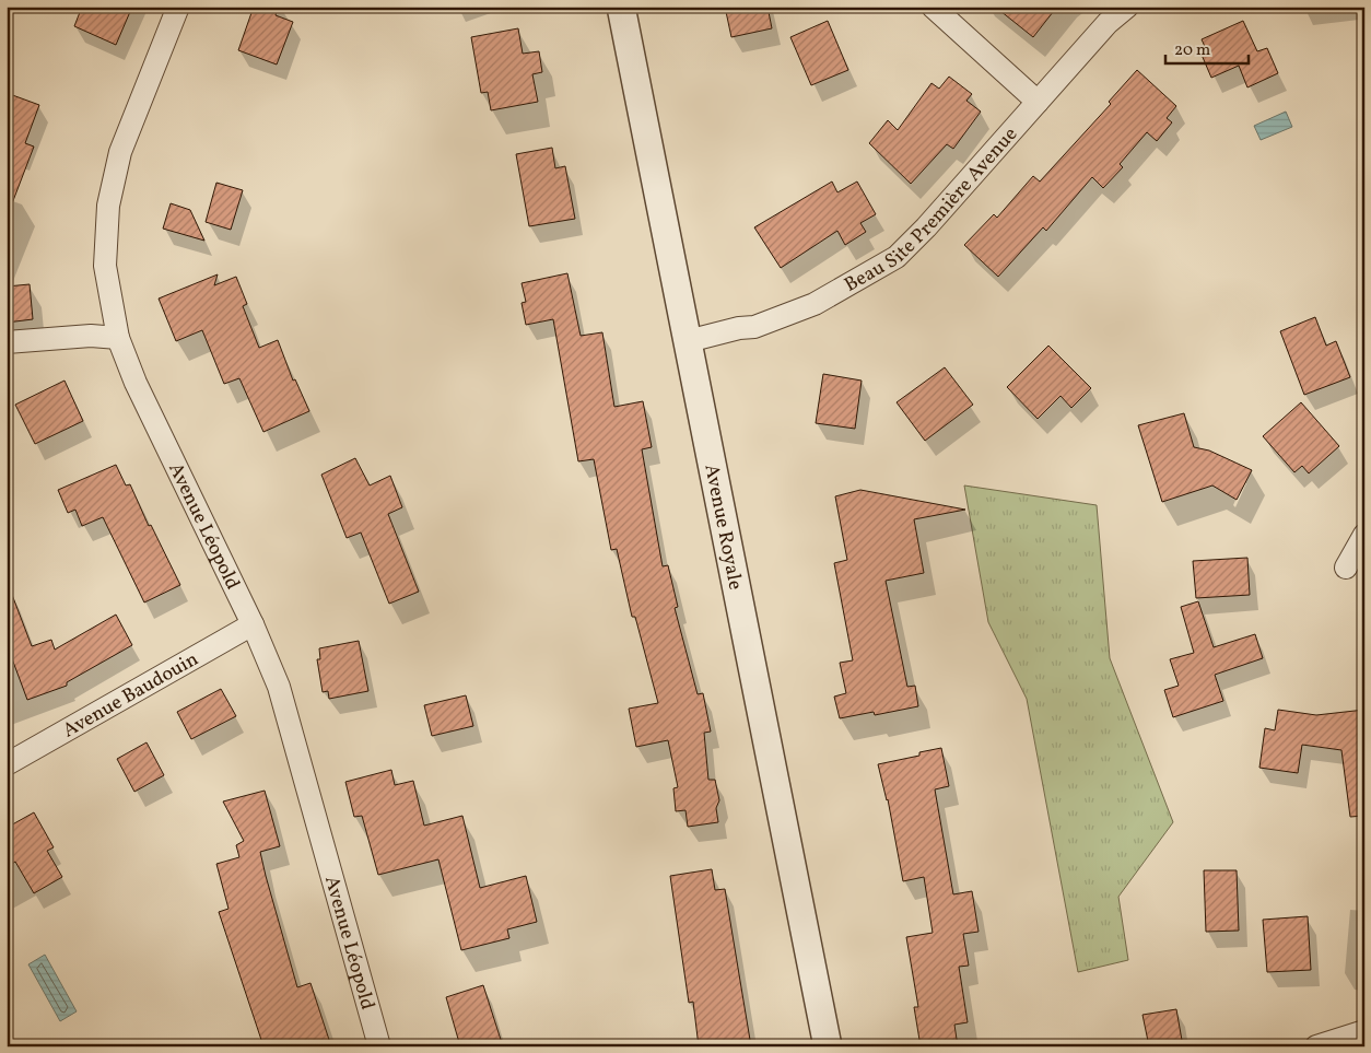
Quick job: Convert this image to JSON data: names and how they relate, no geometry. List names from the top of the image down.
{
  "streets": {
    "street": [
      "Beau Site Première Avenue",
      "Avenue Léopold",
      "Avenue Royale",
      "Avenue Baudouin"
    ]
  },
  "crossings": [
    ["Beau Site Première Avenue", "Avenue Royale"],
    ["Avenue Léopold", "Avenue Baudouin"]
  ],
  "scale_bar": "20 m"
}
